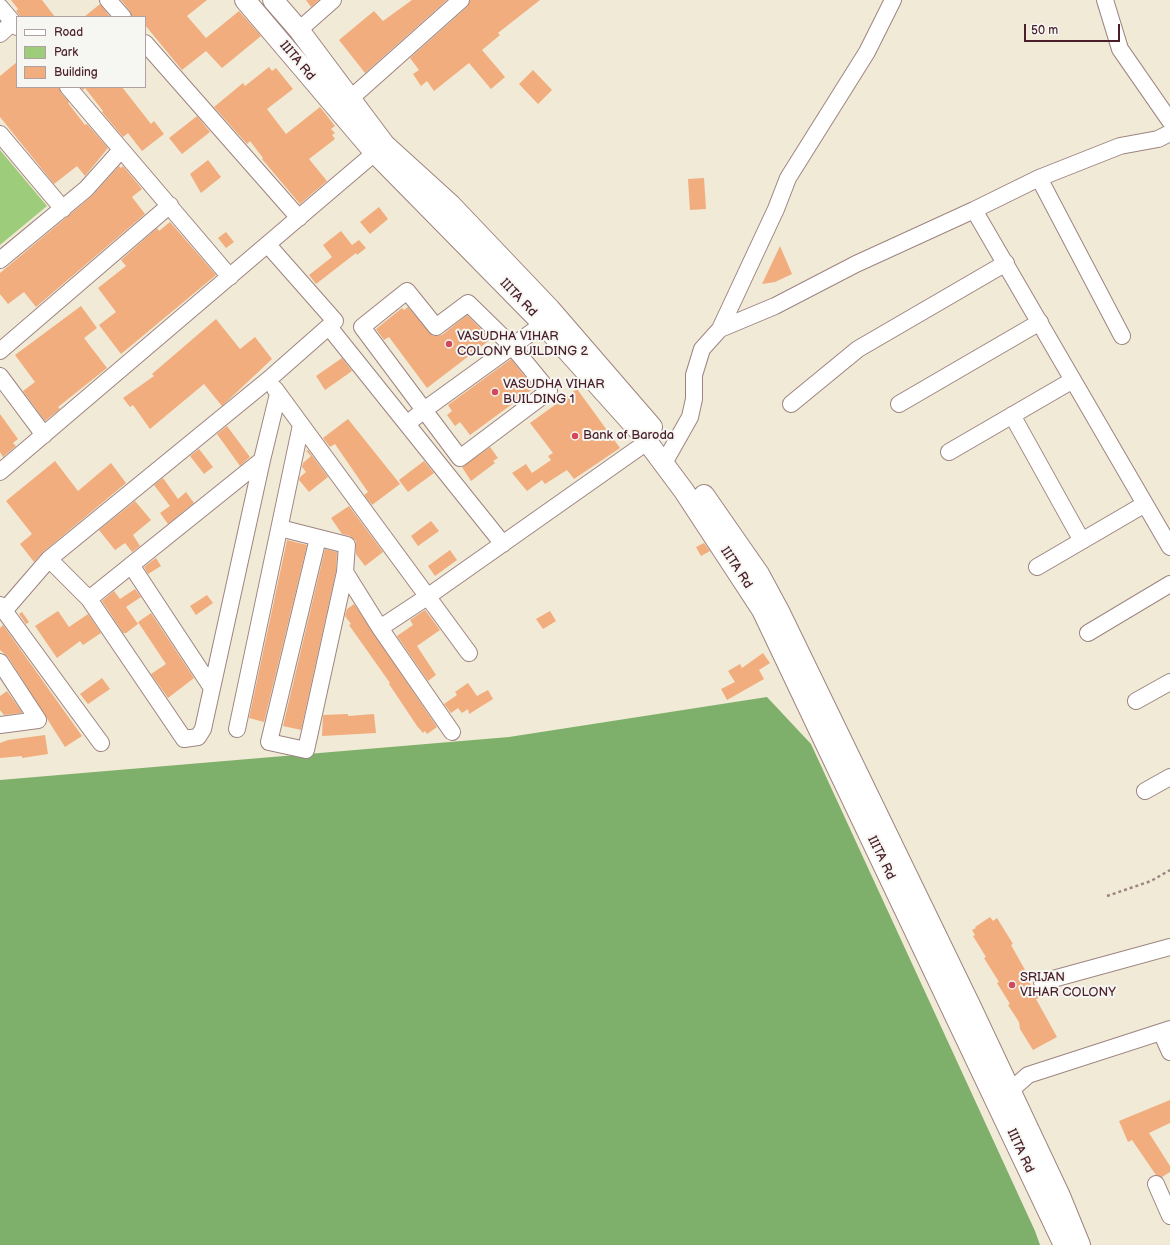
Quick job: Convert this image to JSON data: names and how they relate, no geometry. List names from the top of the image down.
{
  "streets": {
    "main road": ["IIITA Rd"]
  },
  "places": [
    "VASUDHA VIHAR COLONY BUILDING 2",
    "VASUDHA VIHAR BUILDING 1",
    "Bank of Baroda",
    "SRIJAN VIHAR COLONY"
  ],
  "legend": ["Road", "Park", "Building"],
  "scale_bar": "50 m"
}
